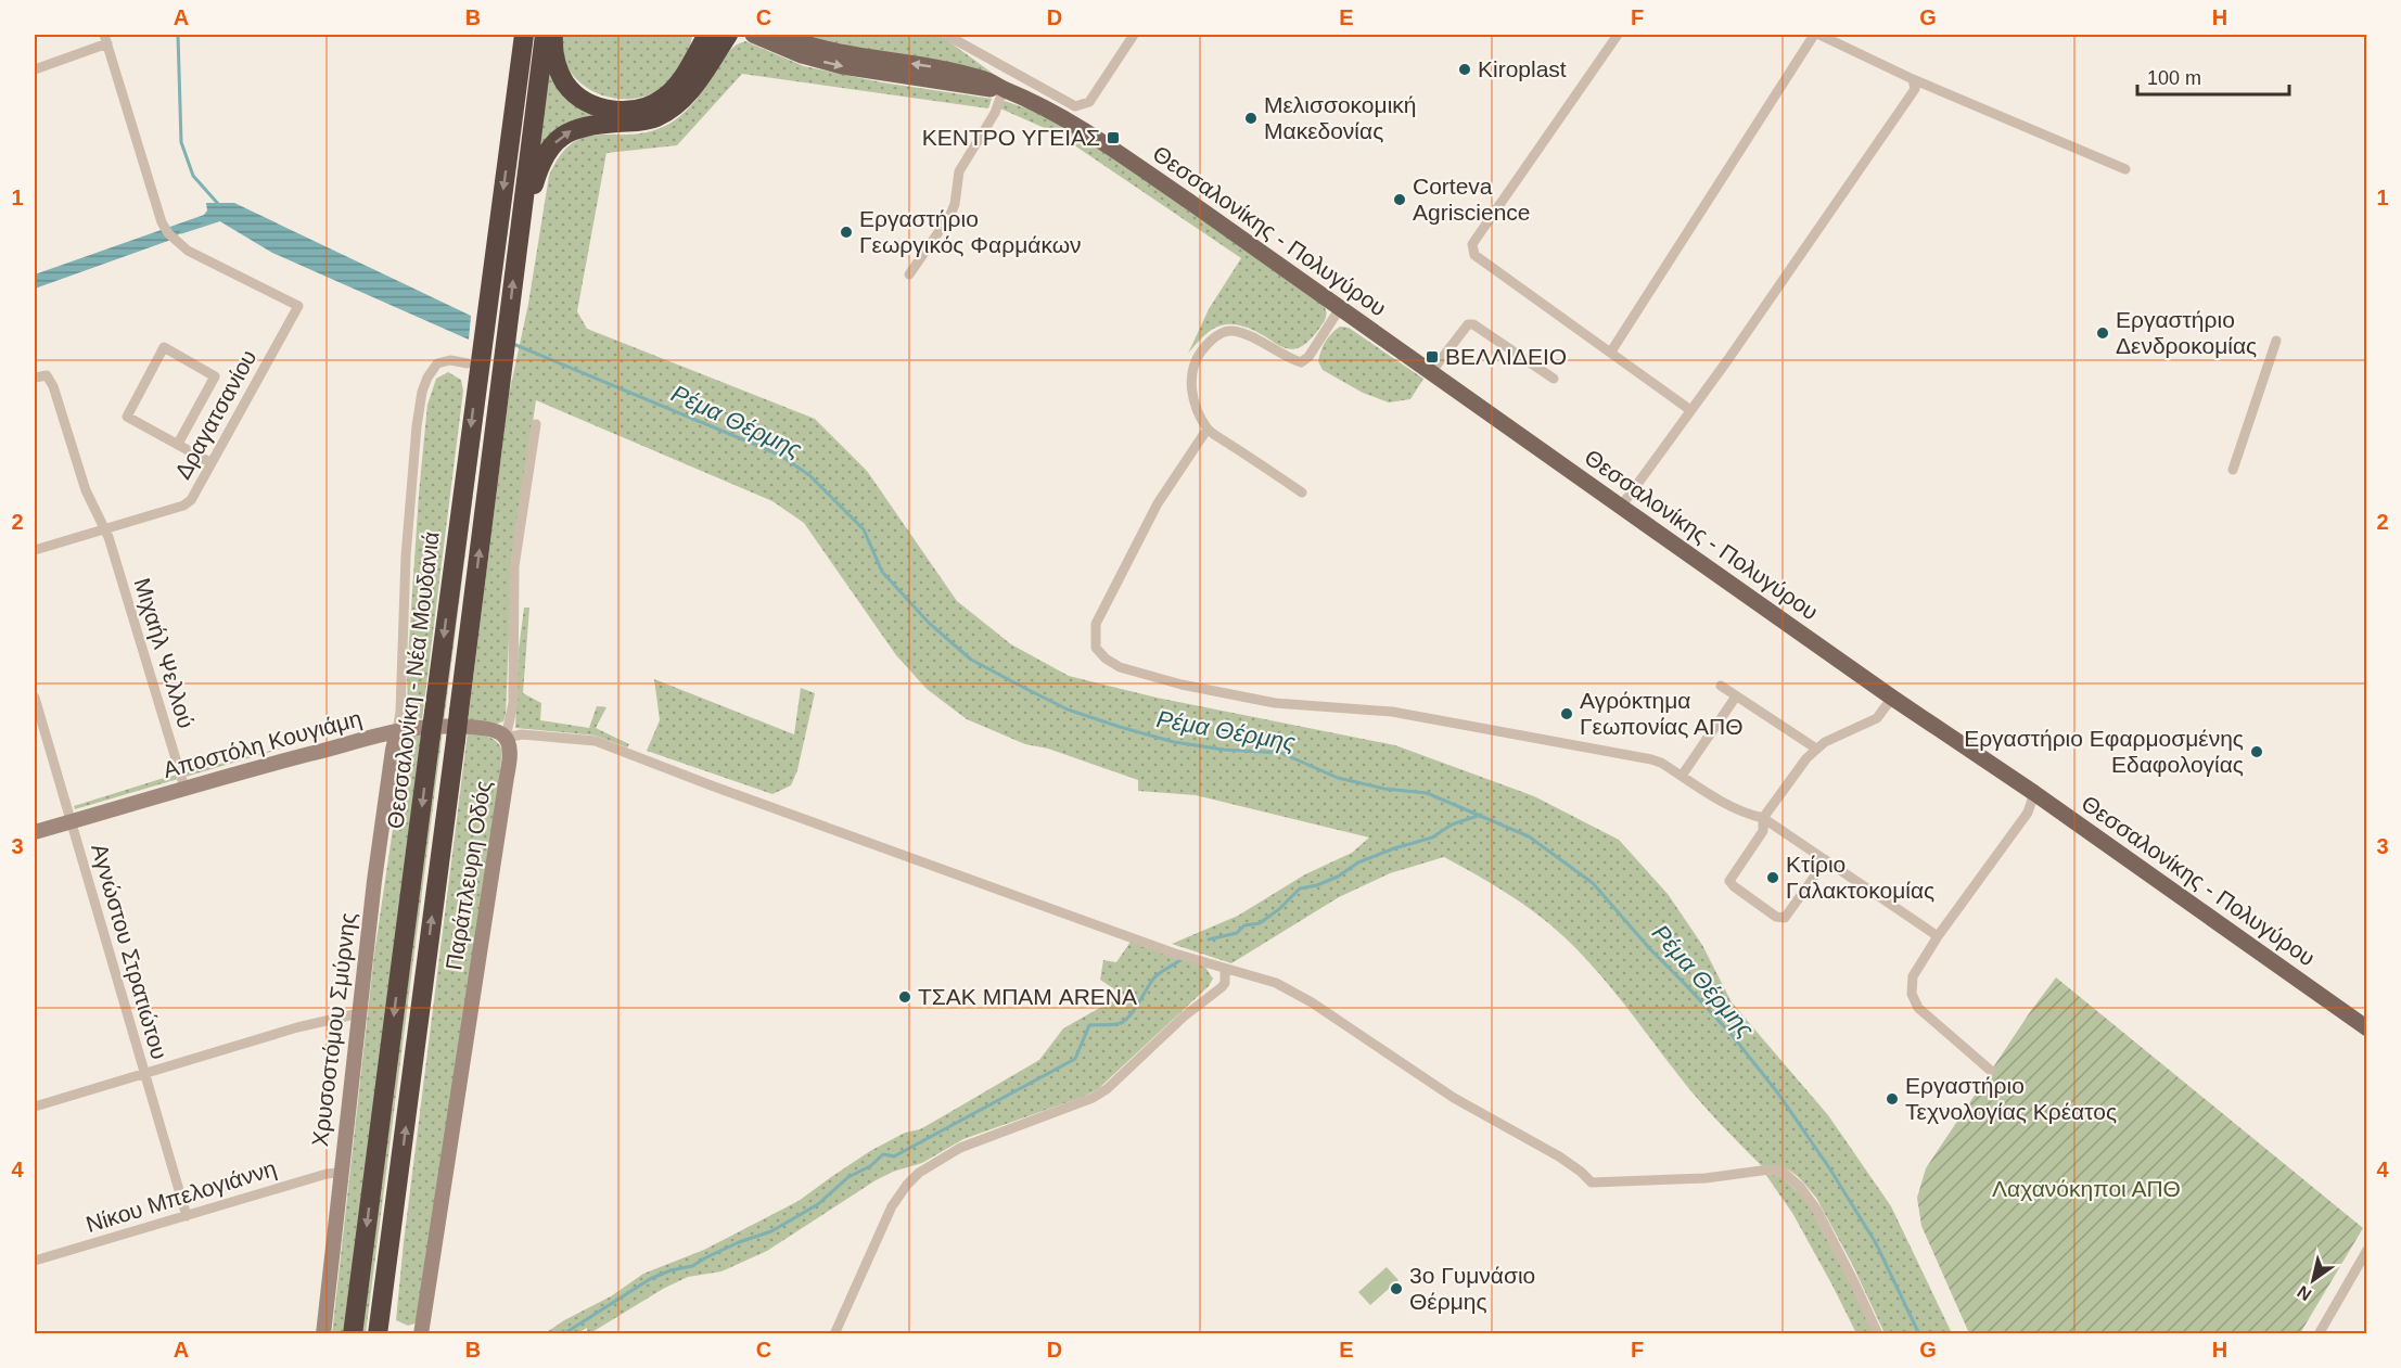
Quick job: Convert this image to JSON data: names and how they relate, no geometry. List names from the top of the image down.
{
  "streets": {
    "highway": ["Θεσσαλονίκη - Νέα Μουδανιά"],
    "main road": ["Θεσσαλονίκης - Πολυγύρου"],
    "street": [
      "Δραγατσανίου",
      "Μιχαήλ Ψελλού",
      "Αποστόλη Κουγιάμη",
      "Παράπλευρη Οδός",
      "Αγνώστου Στρατιώτου",
      "Χρυσοστόμου Σμύρνης",
      "Νίκου Μπελογιάννη"
    ]
  },
  "crossings": [
    ["Δραγατσανίου", "Μιχαήλ Ψελλού"],
    ["Μιχαήλ Ψελλού", "Αποστόλη Κουγιάμη"],
    ["Αποστόλη Κουγιάμη", "Παράπλευρη Οδός"],
    ["Αποστόλη Κουγιάμη", "Αγνώστου Στρατιώτου"],
    ["Αποστόλη Κουγιάμη", "Χρυσοστόμου Σμύρνης"],
    ["Αγνώστου Στρατιώτου", "Νίκου Μπελογιάννη"],
    ["Χρυσοστόμου Σμύρνης", "Νίκου Μπελογιάννη"]
  ],
  "water": ["Ρέμα Θέρμης"],
  "parks": ["Λαχανόκηποι ΑΠΘ"],
  "places": {
    "other": [
      "Kiroplast",
      "Μελισσοκομική Μακεδονίας",
      "Corteva Agriscience",
      "Εργαστήριο Γεωργικός Φαρμάκων",
      "Εργαστήριο Δενδροκομίας",
      "Αγρόκτημα Γεωπονίας ΑΠΘ",
      "Εργαστήριο Εφαρμοσμένης Εδαφολογίας",
      "Κτίριο Γαλακτοκομίας",
      "ΤΣΑΚ ΜΠΑΜ ARENA",
      "Εργαστήριο Τεχνολογίας Κρέατος",
      "3ο Γυμνάσιο Θέρμης"
    ],
    "transit": ["ΚΕΝΤΡΟ ΥΓΕΙΑΣ", "ΒΕΛΛΙΔΕΙΟ"]
  },
  "scale_bar": "100 m",
  "north": "bottom left",
  "grid": {
    "columns": [
      "A",
      "B",
      "C",
      "D",
      "E",
      "F",
      "G",
      "H"
    ],
    "rows": [
      "1",
      "2",
      "3",
      "4"
    ]
  }
}
